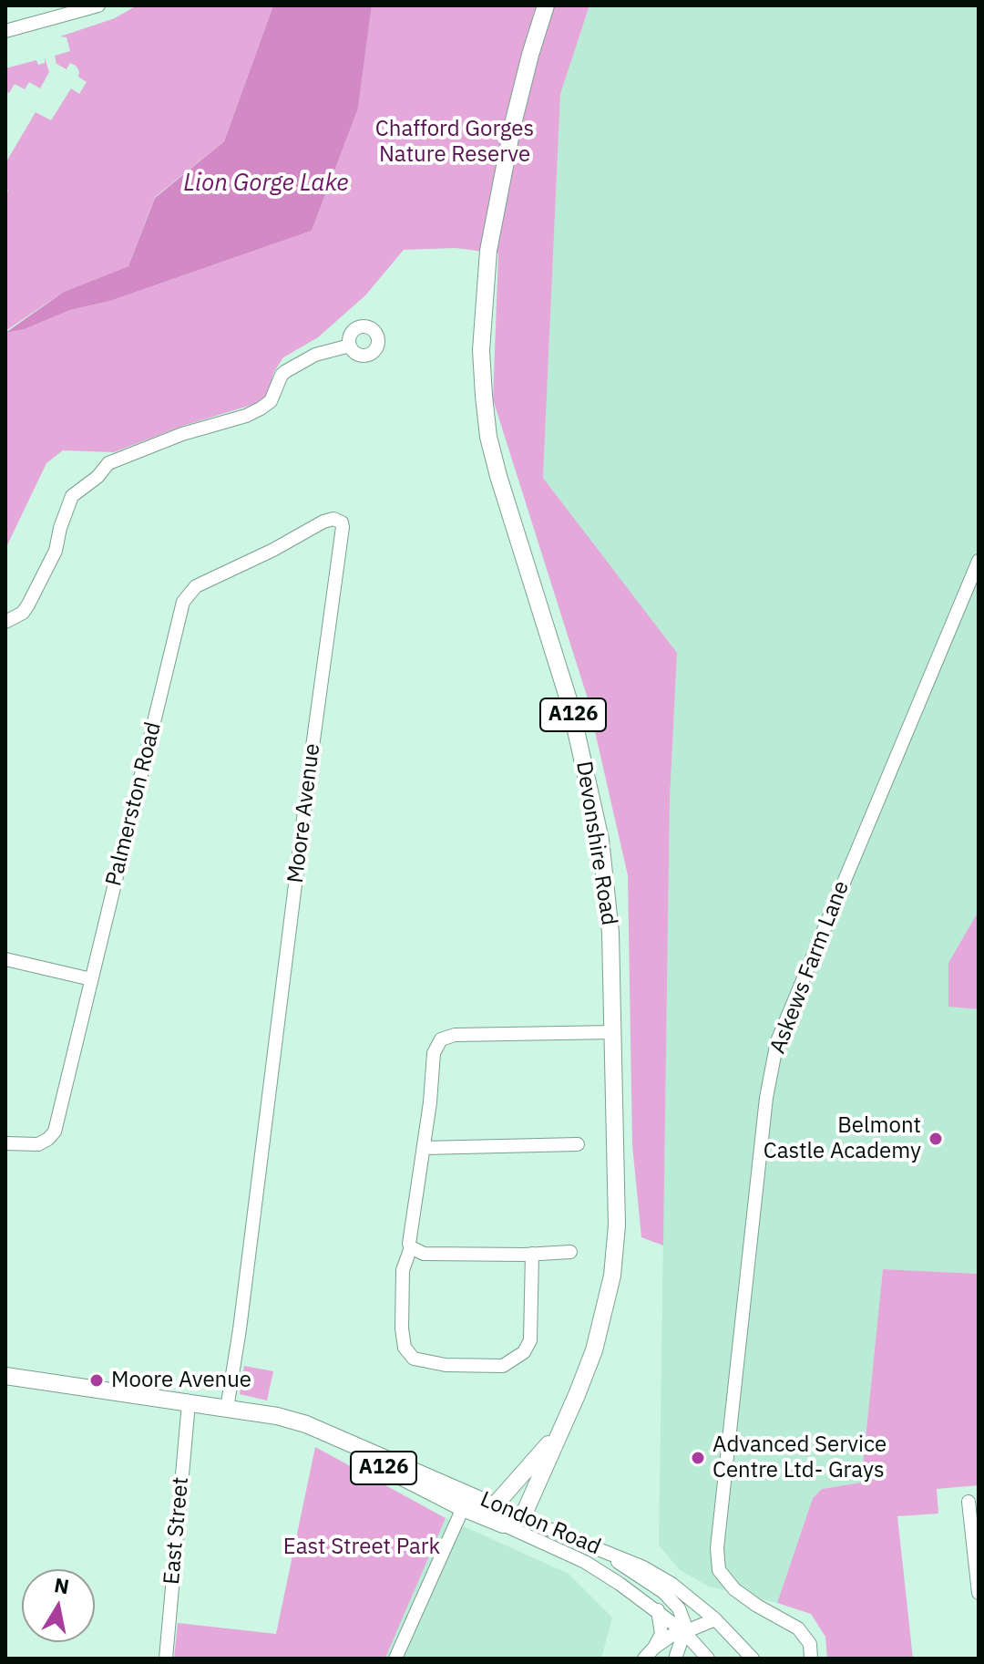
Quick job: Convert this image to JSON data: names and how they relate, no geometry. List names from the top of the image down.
{
  "streets": {
    "main road": ["A126", "Devonshire Road", "London Road"],
    "street": [
      "Palmerston Road",
      "Moore Avenue",
      "Askews Farm Lane",
      "East Street"
    ]
  },
  "crossings": [
    ["A126", "Devonshire Road"],
    ["A126", "London Road"],
    ["Palmerston Road", "Moore Avenue"],
    ["Moore Avenue", "London Road"],
    ["Devonshire Road", "London Road"],
    ["London Road", "East Street"]
  ],
  "water": ["Lion Gorge Lake"],
  "parks": ["Chafford Gorges Nature Reserve", "East Street Park"],
  "places": ["Belmont Castle Academy", "Moore Avenue", "Advanced Service Centre Ltd- Grays"],
  "north": "top"
}
